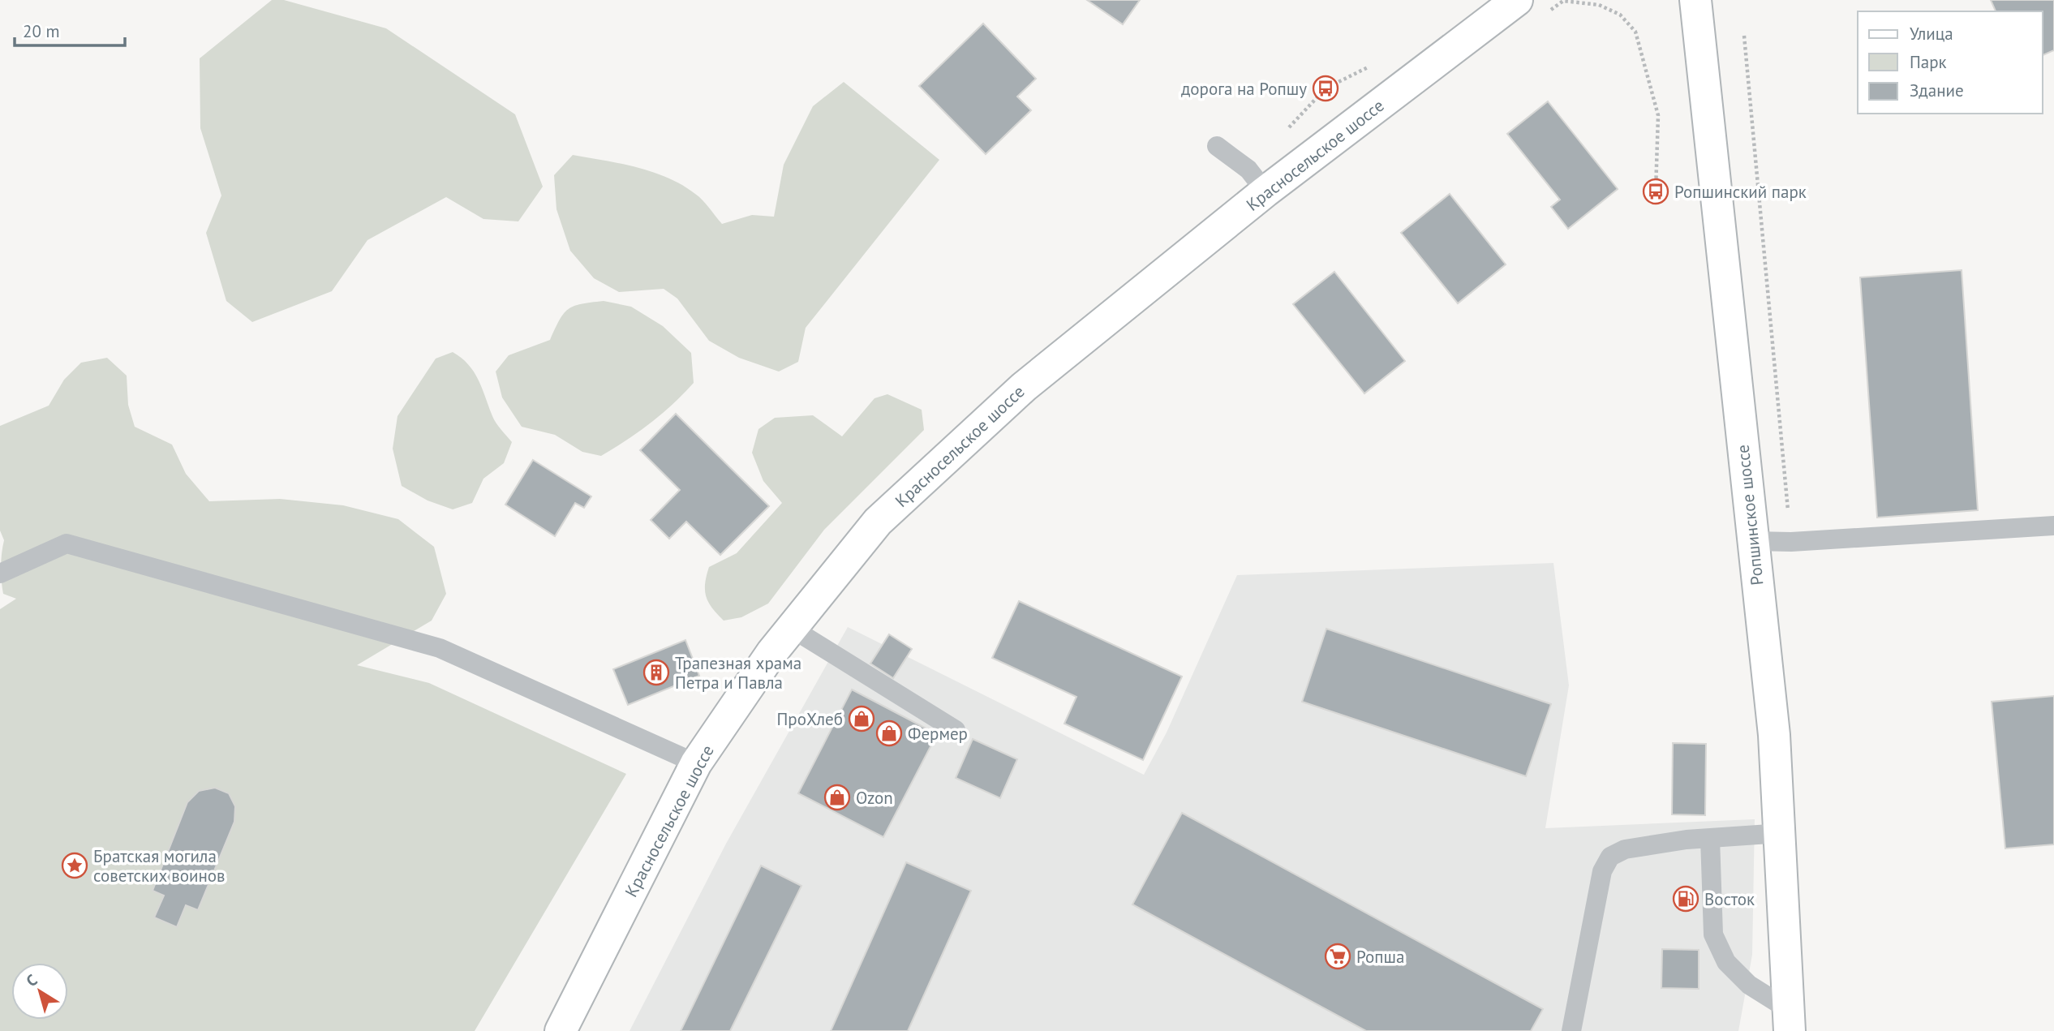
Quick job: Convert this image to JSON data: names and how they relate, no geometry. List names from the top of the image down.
{
  "streets": {
    "main road": ["Красносельское шоссе", "Ропшинское шоссе"]
  },
  "places": {
    "bus stop": ["дорога на Ропшу", "Ропшинский парк"],
    "building": ["Трапезная храма Петра и Павла"],
    "shop": ["ПроХлеб", "Фермер", "Ozon"],
    "place": ["Братская могила советских воинов"],
    "fuel station": ["Восток"],
    "supermarket": ["Ропша"]
  },
  "legend": ["Улица", "Парк", "Здание"],
  "scale_bar": "20 m",
  "north": "top left"
}
